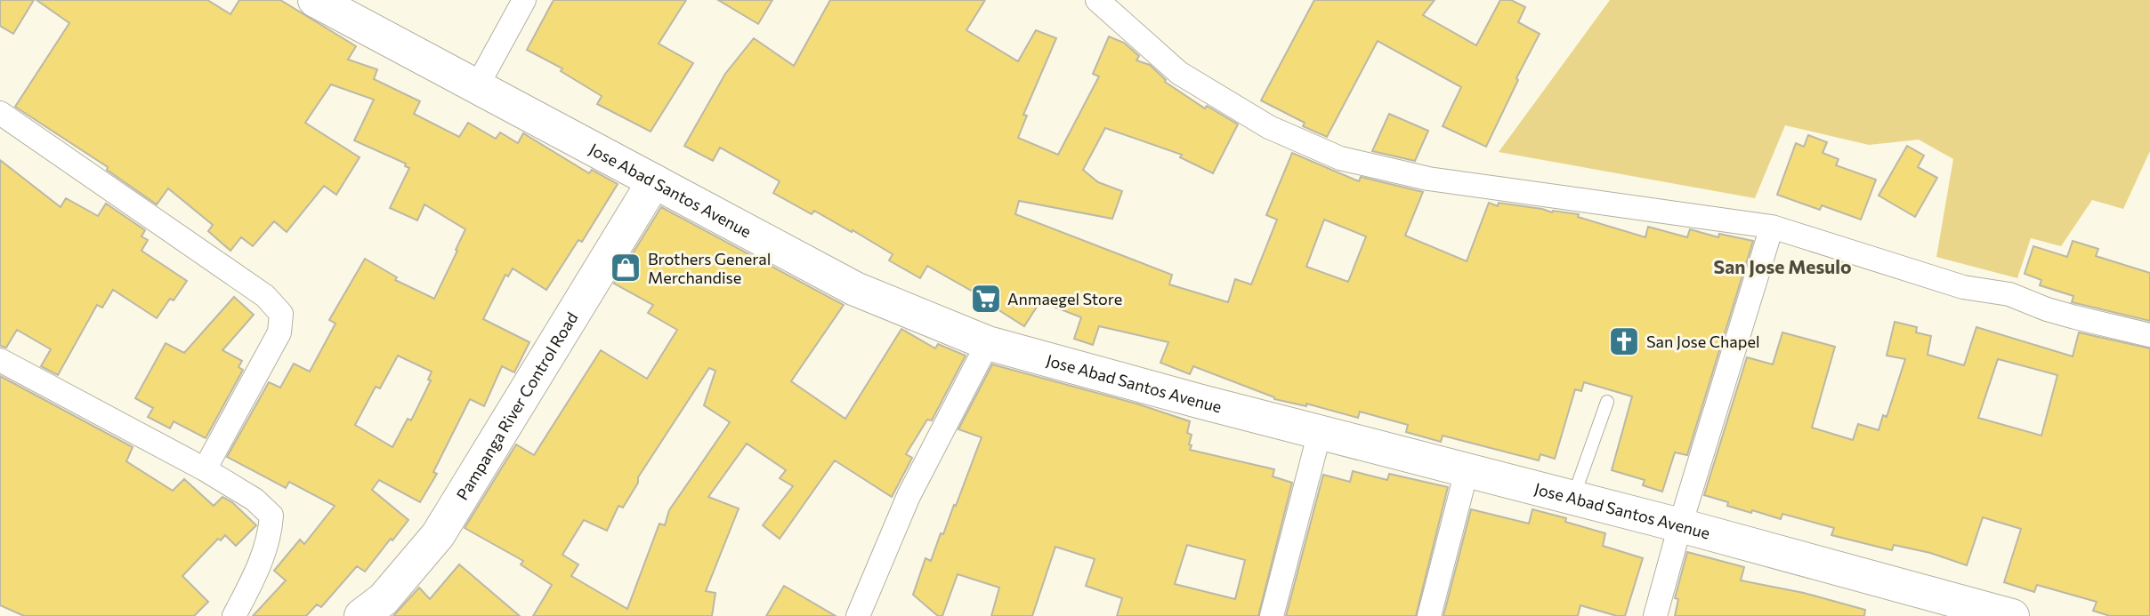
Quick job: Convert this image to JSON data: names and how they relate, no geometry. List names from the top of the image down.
{
  "streets": {
    "main road": ["Jose Abad Santos Avenue", "Pampanga River Control Road"]
  },
  "crossings": [
    ["Jose Abad Santos Avenue", "Pampanga River Control Road"]
  ],
  "districts": ["San Jose Mesulo"],
  "places": {
    "shop": ["Brothers General Merchandise"],
    "supermarket": ["Anmaegel Store"],
    "church": ["San Jose Chapel"]
  }
}
